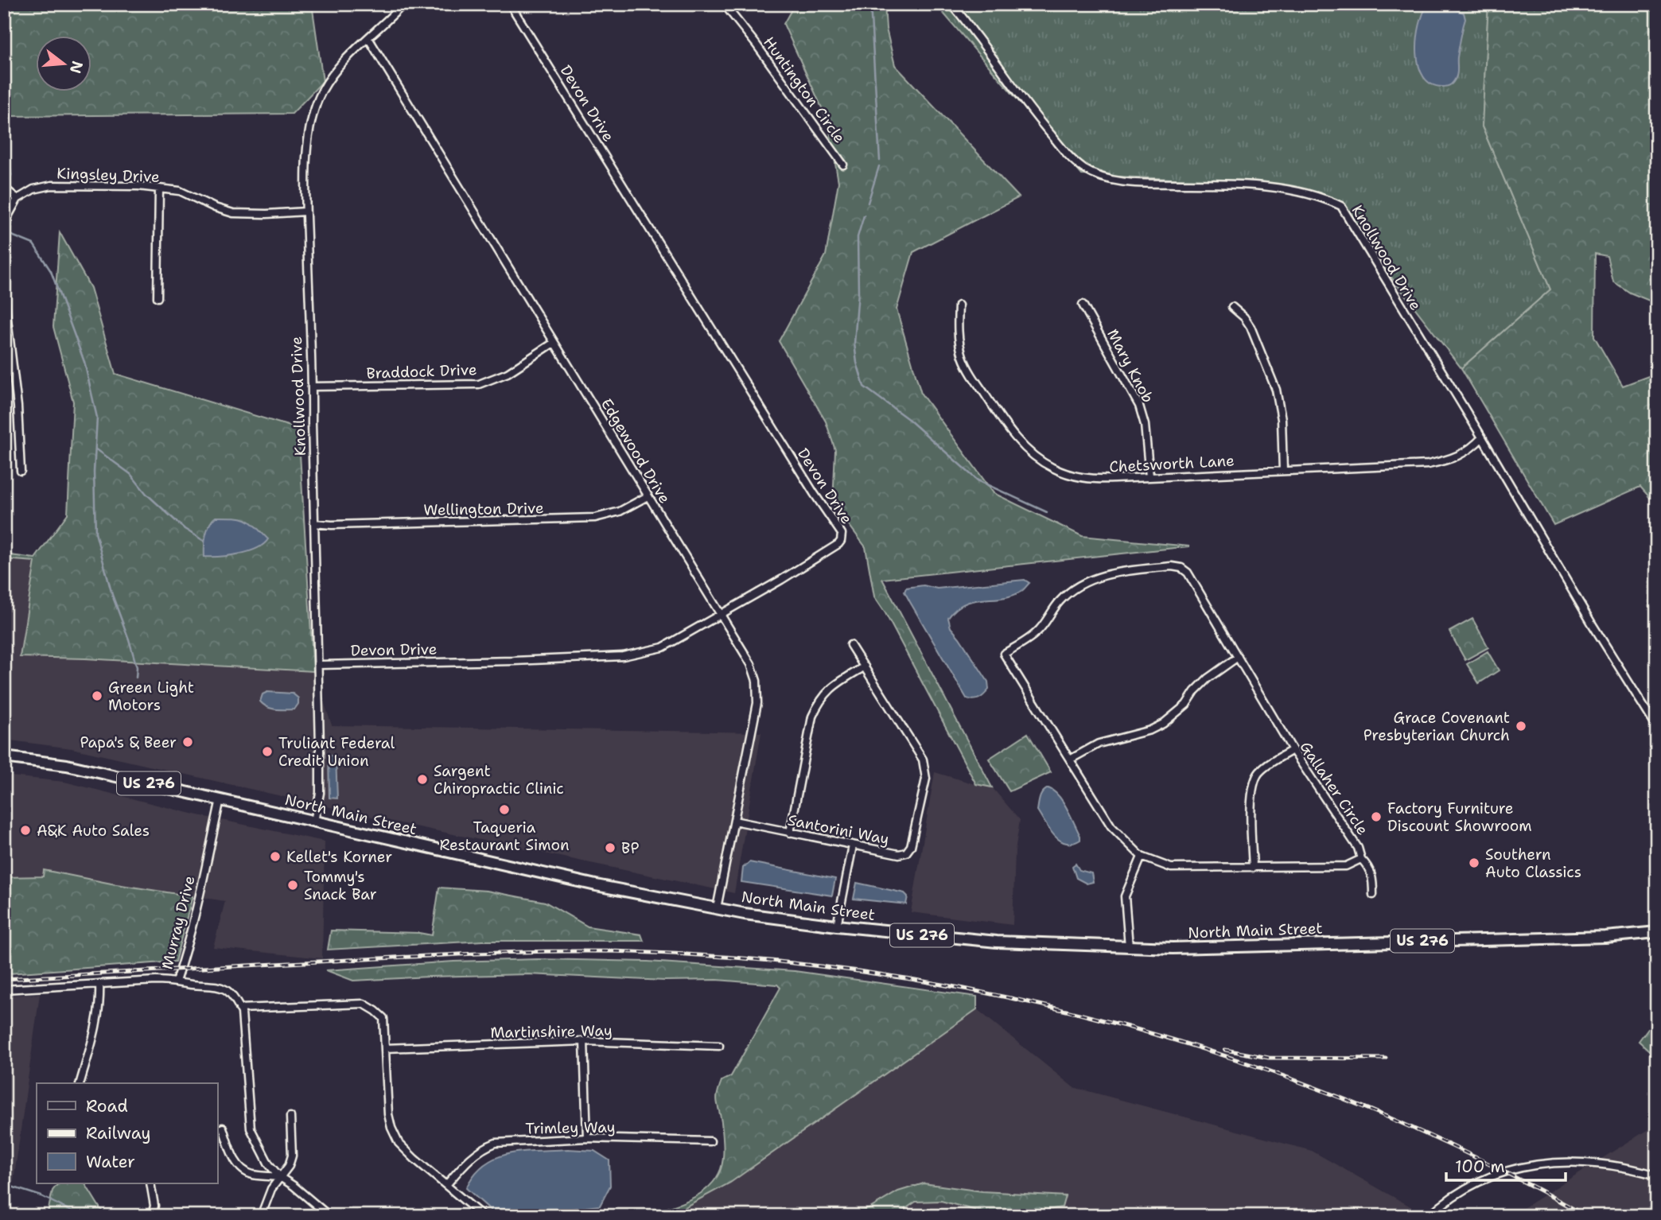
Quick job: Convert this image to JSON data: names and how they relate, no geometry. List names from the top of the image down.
{
  "streets": {
    "main road": ["US 276", "North Main Street"],
    "street": [
      "Huntington Circle",
      "Devon Drive",
      "Kingsley Drive",
      "Knollwood Drive",
      "Mary Knob",
      "Braddock Drive",
      "Edgewood Drive",
      "Chetsworth Lane",
      "Wellington Drive",
      "Gallaher Circle",
      "Santorini Way",
      "Murray Drive",
      "Martinshire Way",
      "Trimley Way"
    ]
  },
  "crossings": [
    ["Devon Drive", "Knollwood Drive"],
    ["Devon Drive", "Edgewood Drive"],
    ["Kingsley Drive", "Knollwood Drive"],
    ["Knollwood Drive", "Braddock Drive"],
    ["Knollwood Drive", "Edgewood Drive"],
    ["Knollwood Drive", "Chetsworth Lane"],
    ["Knollwood Drive", "Wellington Drive"],
    ["Knollwood Drive", "North Main Street"],
    ["Mary Knob", "Chetsworth Lane"],
    ["Braddock Drive", "Edgewood Drive"],
    ["Edgewood Drive", "Wellington Drive"],
    ["Edgewood Drive", "North Main Street"],
    ["Edgewood Drive", "Santorini Way"],
    ["North Main Street", "Murray Drive"]
  ],
  "places": [
    "Green Light Motors",
    "Grace Covenant Presbyterian Church",
    "Papa's & Beer",
    "Truliant Federal Credit Union",
    "Sargent Chiropractic Clinic",
    "Taqueria Restaurant Simon",
    "Factory Furniture Discount Showroom",
    "A&K Auto Sales",
    "BP",
    "Kellet's Korner",
    "Southern Auto Classics",
    "Tommy's Snack Bar"
  ],
  "legend": ["Road", "Railway", "Water"],
  "scale_bar": "100 m",
  "north": "right"
}
